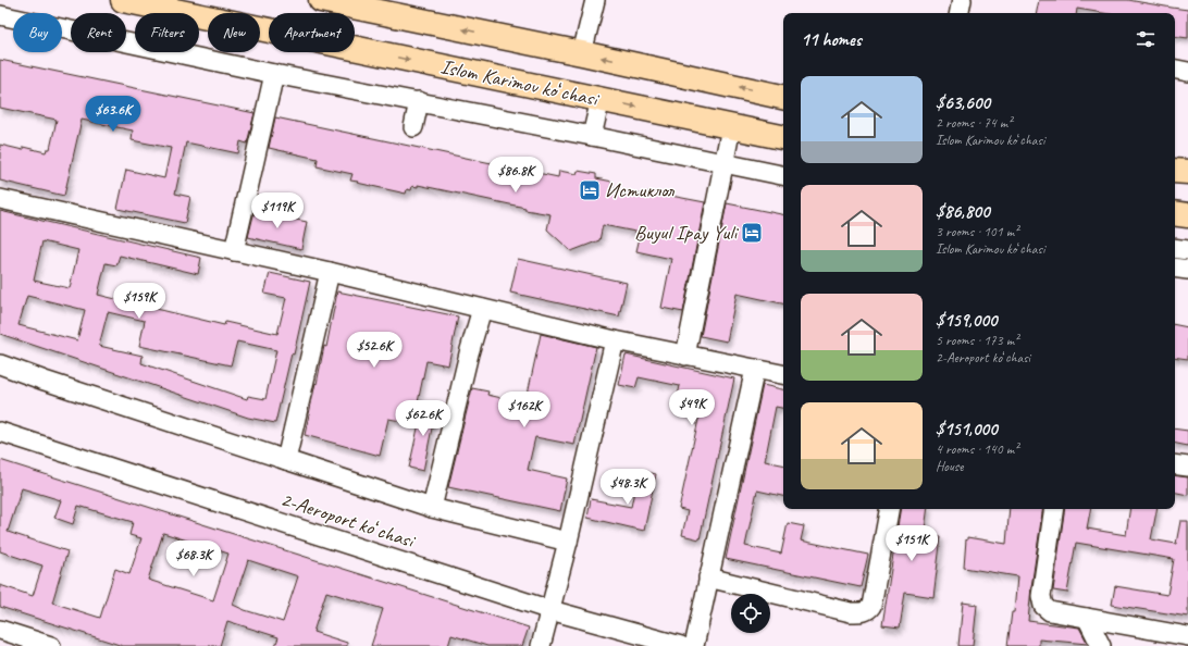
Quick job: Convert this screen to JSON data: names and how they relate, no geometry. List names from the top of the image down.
{
  "streets": {
    "highway": ["Islom Karimov koʻchasi"],
    "street": ["2-Aeroport koʻchasi"]
  },
  "places": {
    "hotel": ["Истиклол", "Buyul Ipay Yuli"]
  },
  "page": {
    "chip": [
      "Buy",
      "Rent",
      "Filters",
      "New",
      "Apartment"
    ],
    "heading": "11 homes",
    "list": [
      {
        "name": "$63,600",
        "note": "2 rooms · 74 m² · Islom Karimov koʻchasi"
      },
      {
        "name": "$86,800",
        "note": "3 rooms · 101 m² · Islom Karimov koʻchasi"
      },
      {
        "name": "$159,000",
        "note": "5 rooms · 173 m² · 2-Aeroport koʻchasi"
      },
      {
        "name": "$151,000",
        "note": "4 rooms · 140 m² · House"
      }
    ],
    "price": [
      "$63.6K",
      "$86.8K",
      "$119K",
      "$159K",
      "$52.6K",
      "$49K",
      "$162K",
      "$62.6K",
      "$48.3K",
      "$151K",
      "$68.3K"
    ]
  }
}
